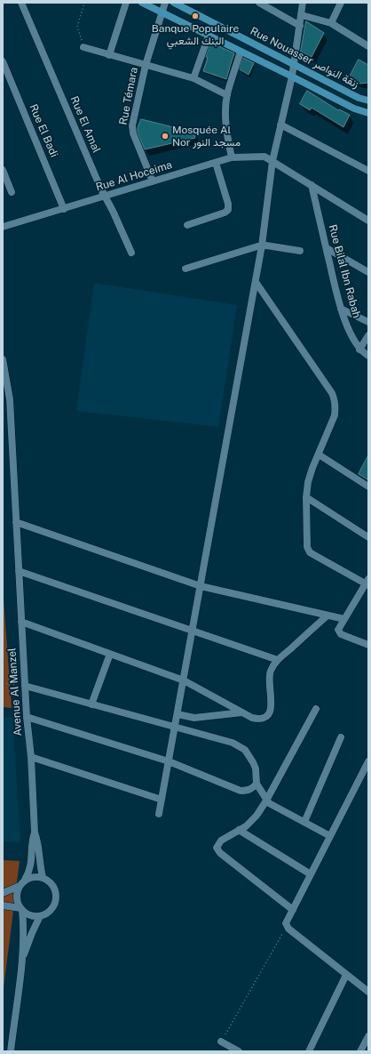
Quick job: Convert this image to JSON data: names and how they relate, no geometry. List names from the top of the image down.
{
  "streets": {
    "main road": ["Rue Nouasser زنقة النواصر"],
    "street": [
      "Rue Témara",
      "Rue El Amal",
      "Rue El Badi",
      "Rue Al Hoceima",
      "Rue Bilal Ibn Rabah",
      "Avenue Al Manzel"
    ]
  },
  "crossings": [
    ["Rue Nouasser زنقة النواصر", "Rue Témara"],
    ["Rue Témara", "Rue Al Hoceima"],
    ["Rue El Amal", "Rue Al Hoceima"],
    ["Rue El Badi", "Rue Al Hoceima"],
    ["Rue Al Hoceima", "Rue Bilal Ibn Rabah"]
  ],
  "places": ["Banque Populaire البنك الشعبي", "Mosquée Al Nor مسجد النور"]
}
